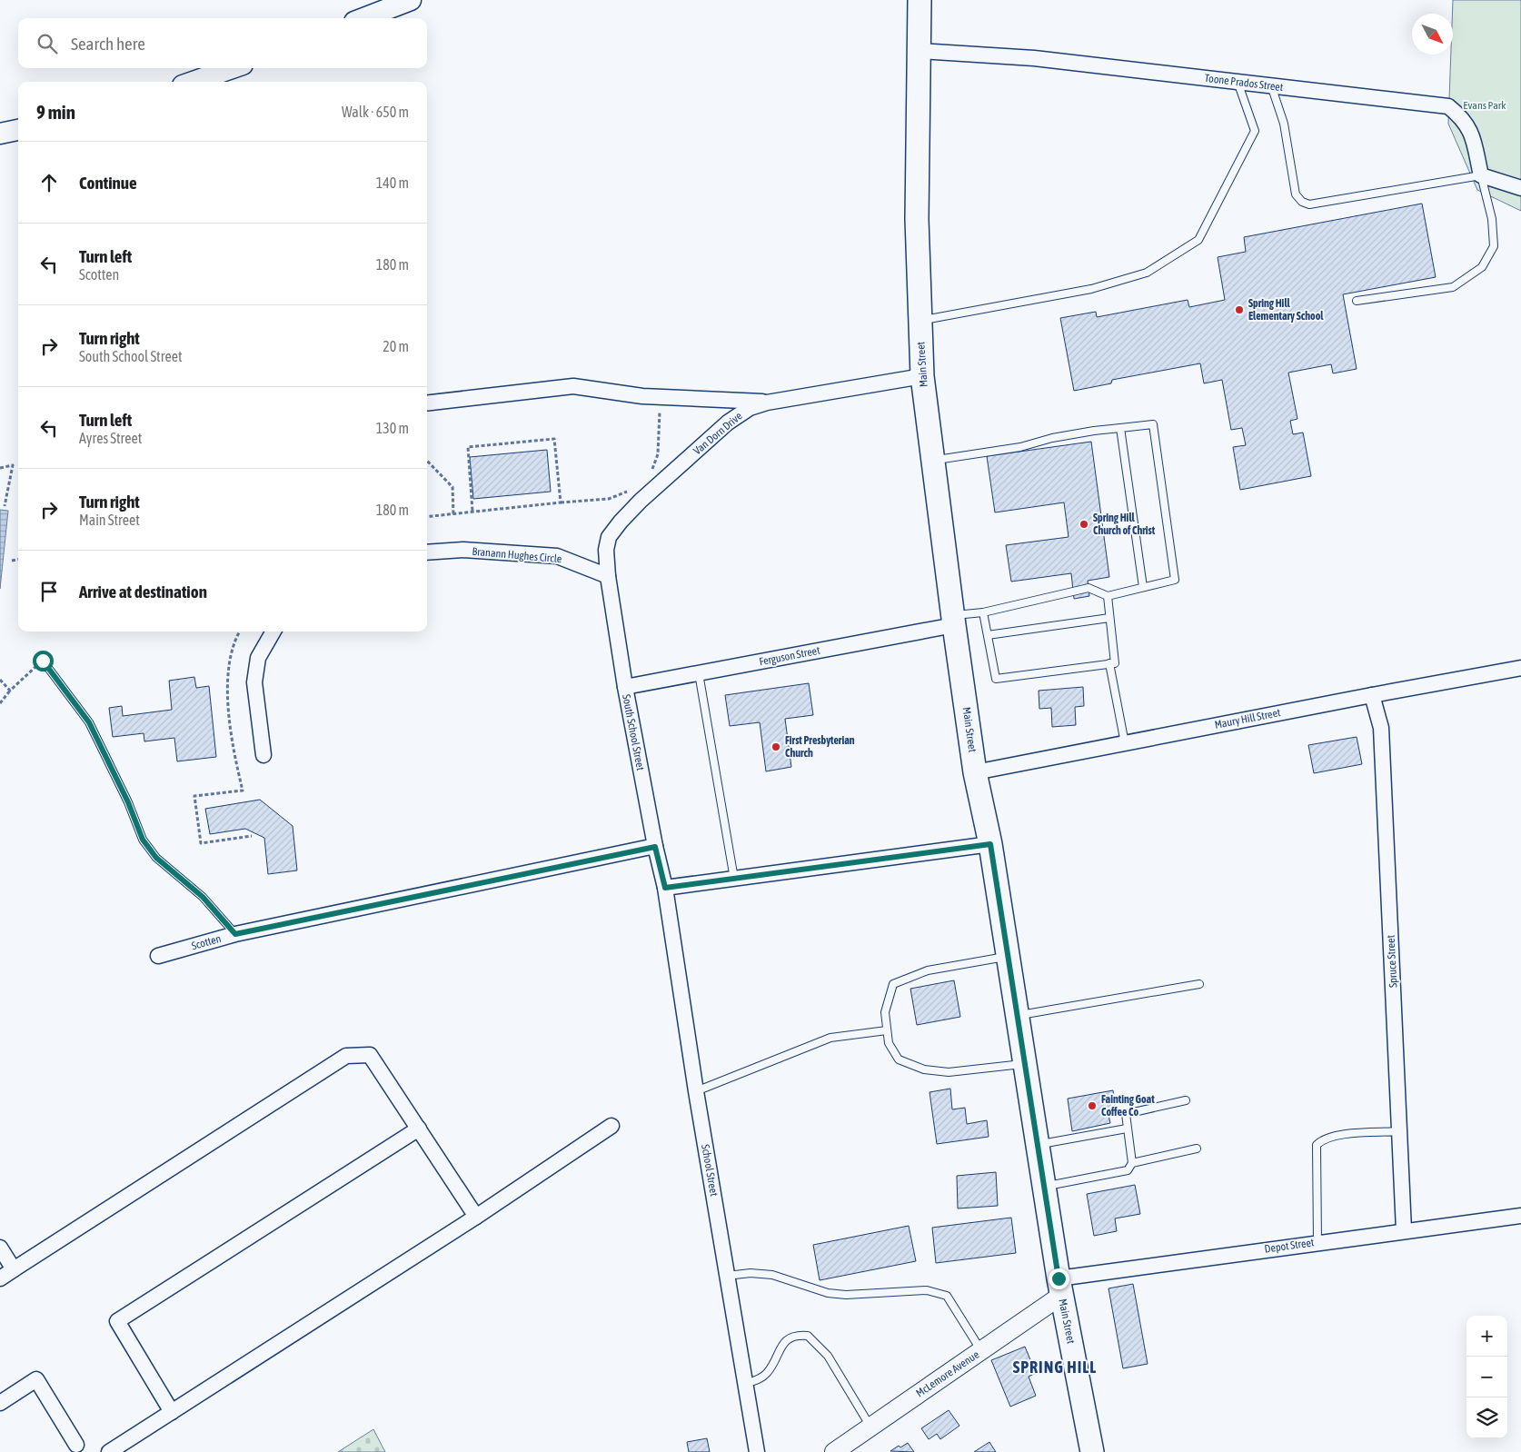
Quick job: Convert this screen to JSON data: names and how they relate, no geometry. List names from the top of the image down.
{
  "streets": {
    "main road": ["Main Street"],
    "street": [
      "Toone Prados Street",
      "Van Dorn Drive",
      "Branann Hughes Circle",
      "Ferguson Street",
      "Maury Hill Street",
      "South School Street",
      "Scotten",
      "Spruce Street",
      "School Street",
      "Depot Street",
      "McLemore Avenue"
    ]
  },
  "crossings": [
    ["Toone Prados Street", "Main Street"],
    ["Main Street", "Van Dorn Drive"],
    ["Main Street", "Ferguson Street"],
    ["Main Street", "Maury Hill Street"],
    ["Main Street", "Depot Street"],
    ["Main Street", "McLemore Avenue"],
    ["Van Dorn Drive", "Branann Hughes Circle"],
    ["Van Dorn Drive", "South School Street"],
    ["Branann Hughes Circle", "South School Street"],
    ["Ferguson Street", "South School Street"],
    ["Maury Hill Street", "Spruce Street"],
    ["South School Street", "Scotten"],
    ["South School Street", "School Street"],
    ["Spruce Street", "Depot Street"],
    ["Depot Street", "McLemore Avenue"]
  ],
  "districts": ["SPRING HILL"],
  "parks": ["Evans Park"],
  "places": [
    "Spring Hill Elementary School",
    "Spring Hill Church of Christ",
    "First Presbyterian Church",
    "Fainting Goat Coffee Co"
  ],
  "north": "bottom right",
  "page": {
    "search": "Search here",
    "heading": ["9 min", "Walk · 650 m"],
    "list": [
      ["Continue", "140 m"],
      ["Turn left", "Scotten", "180 m"],
      ["Turn right", "South School Street", "20 m"],
      ["Turn left", "Ayres Street", "130 m"],
      ["Turn right", "Main Street", "180 m"],
      "Arrive at destination"
    ],
    "map_buttons": ["+", "−"]
  }
}
